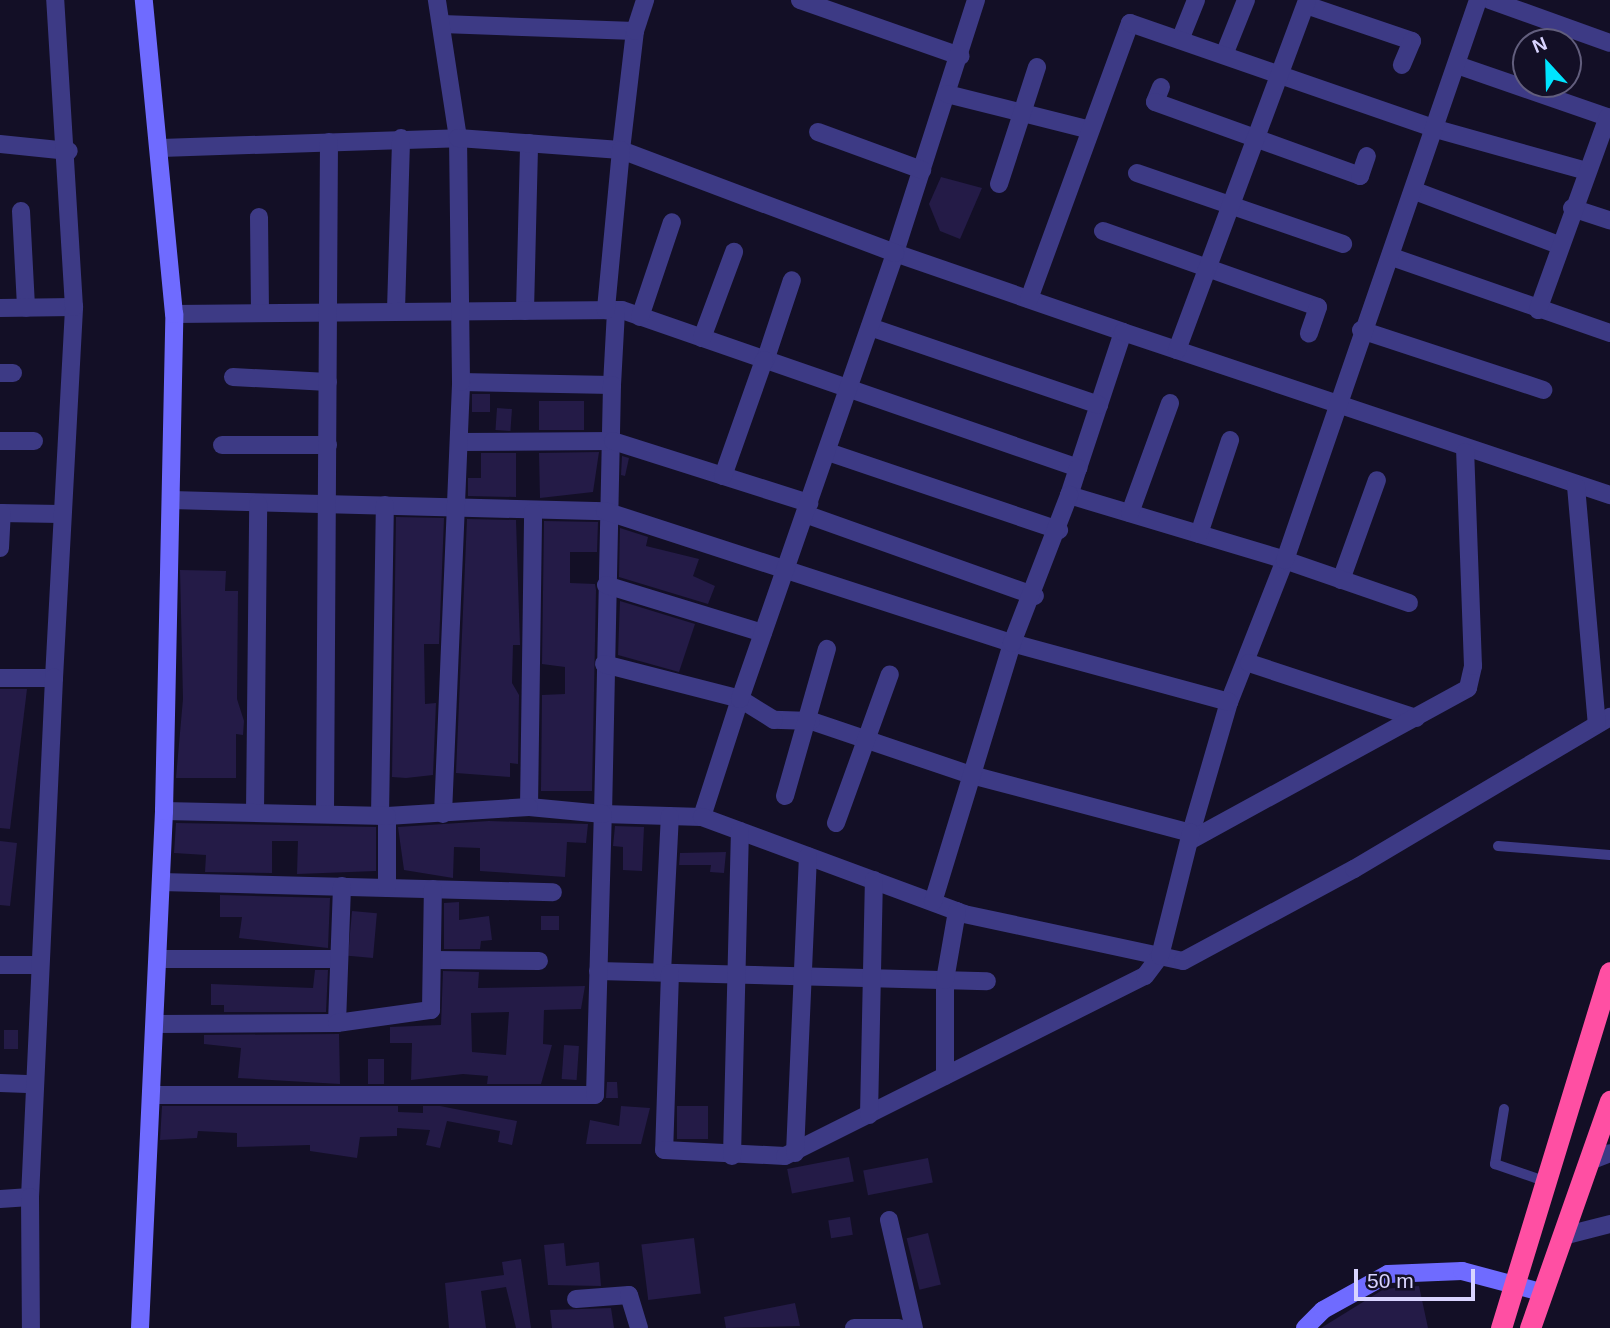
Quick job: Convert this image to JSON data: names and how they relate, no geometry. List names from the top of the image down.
{
  "scale_bar": "50 m",
  "north": "top"
}
